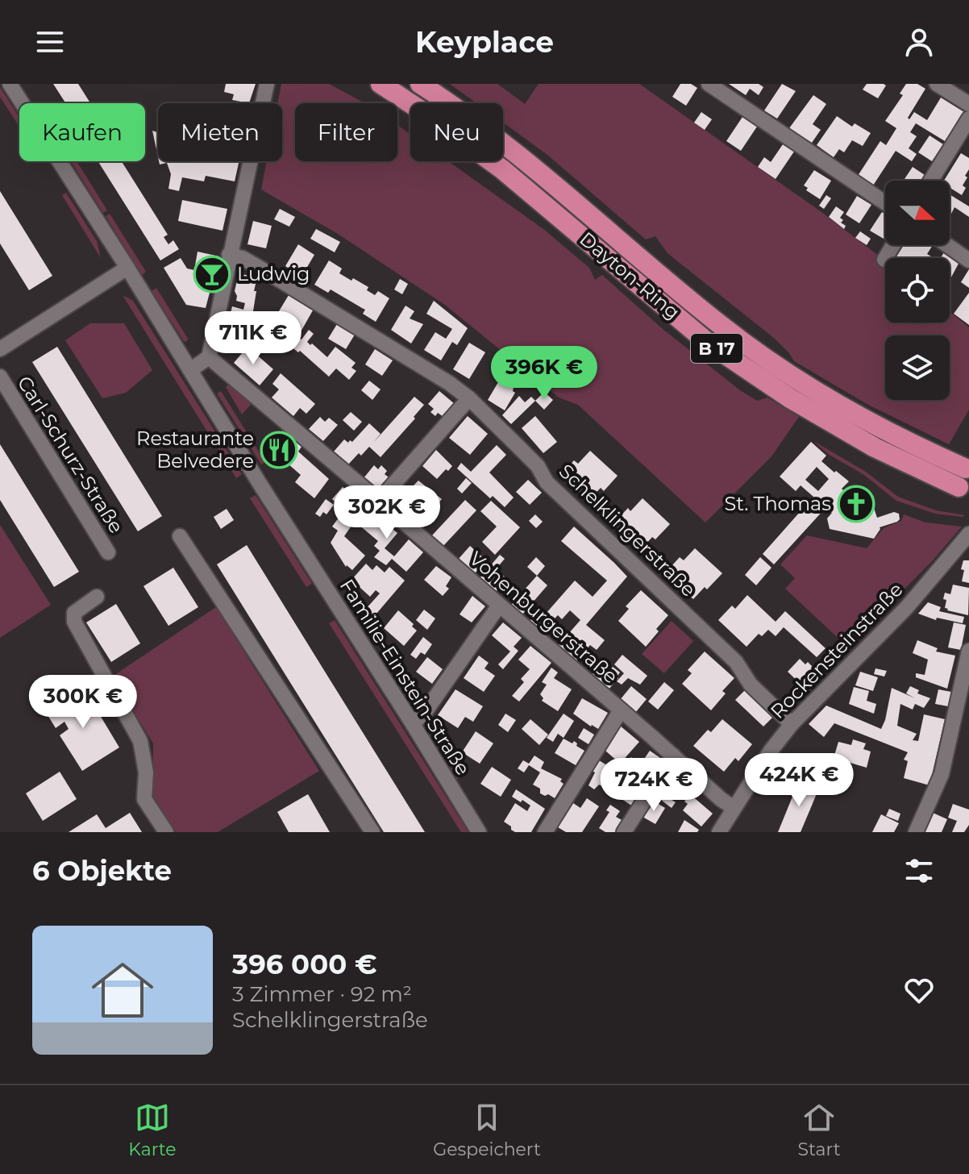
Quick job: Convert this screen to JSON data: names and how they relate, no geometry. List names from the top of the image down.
{
  "streets": {
    "highway": ["Dayton-Ring", "B 17"],
    "street": [
      "Carl-Schurz-Straße",
      "Schelklingerstraße",
      "Vohenburgerstraße",
      "Rockensteinstraße",
      "Familie-Einstein-Straße"
    ]
  },
  "crossings": [
    ["Schelklingerstraße", "Rockensteinstraße"],
    ["Vohenburgerstraße", "Rockensteinstraße"]
  ],
  "places": {
    "bar": ["Ludwig"],
    "restaurant": ["Restaurante Belvedere"],
    "church": ["St. Thomas"]
  },
  "north": "right",
  "page": {
    "header": "Keyplace",
    "chip": [
      "Kaufen",
      "Mieten",
      "Filter",
      "Neu"
    ],
    "price": [
      "711K €",
      "396K €",
      "302K €",
      "300K €",
      "424K €",
      "724K €"
    ],
    "heading": "6 Objekte",
    "list": [
      {
        "name": "396 000 €",
        "note": "3 Zimmer · 92 m² · Schelklingerstraße"
      }
    ],
    "tabs": ["Karte", "Gespeichert", "Start"]
  }
}
